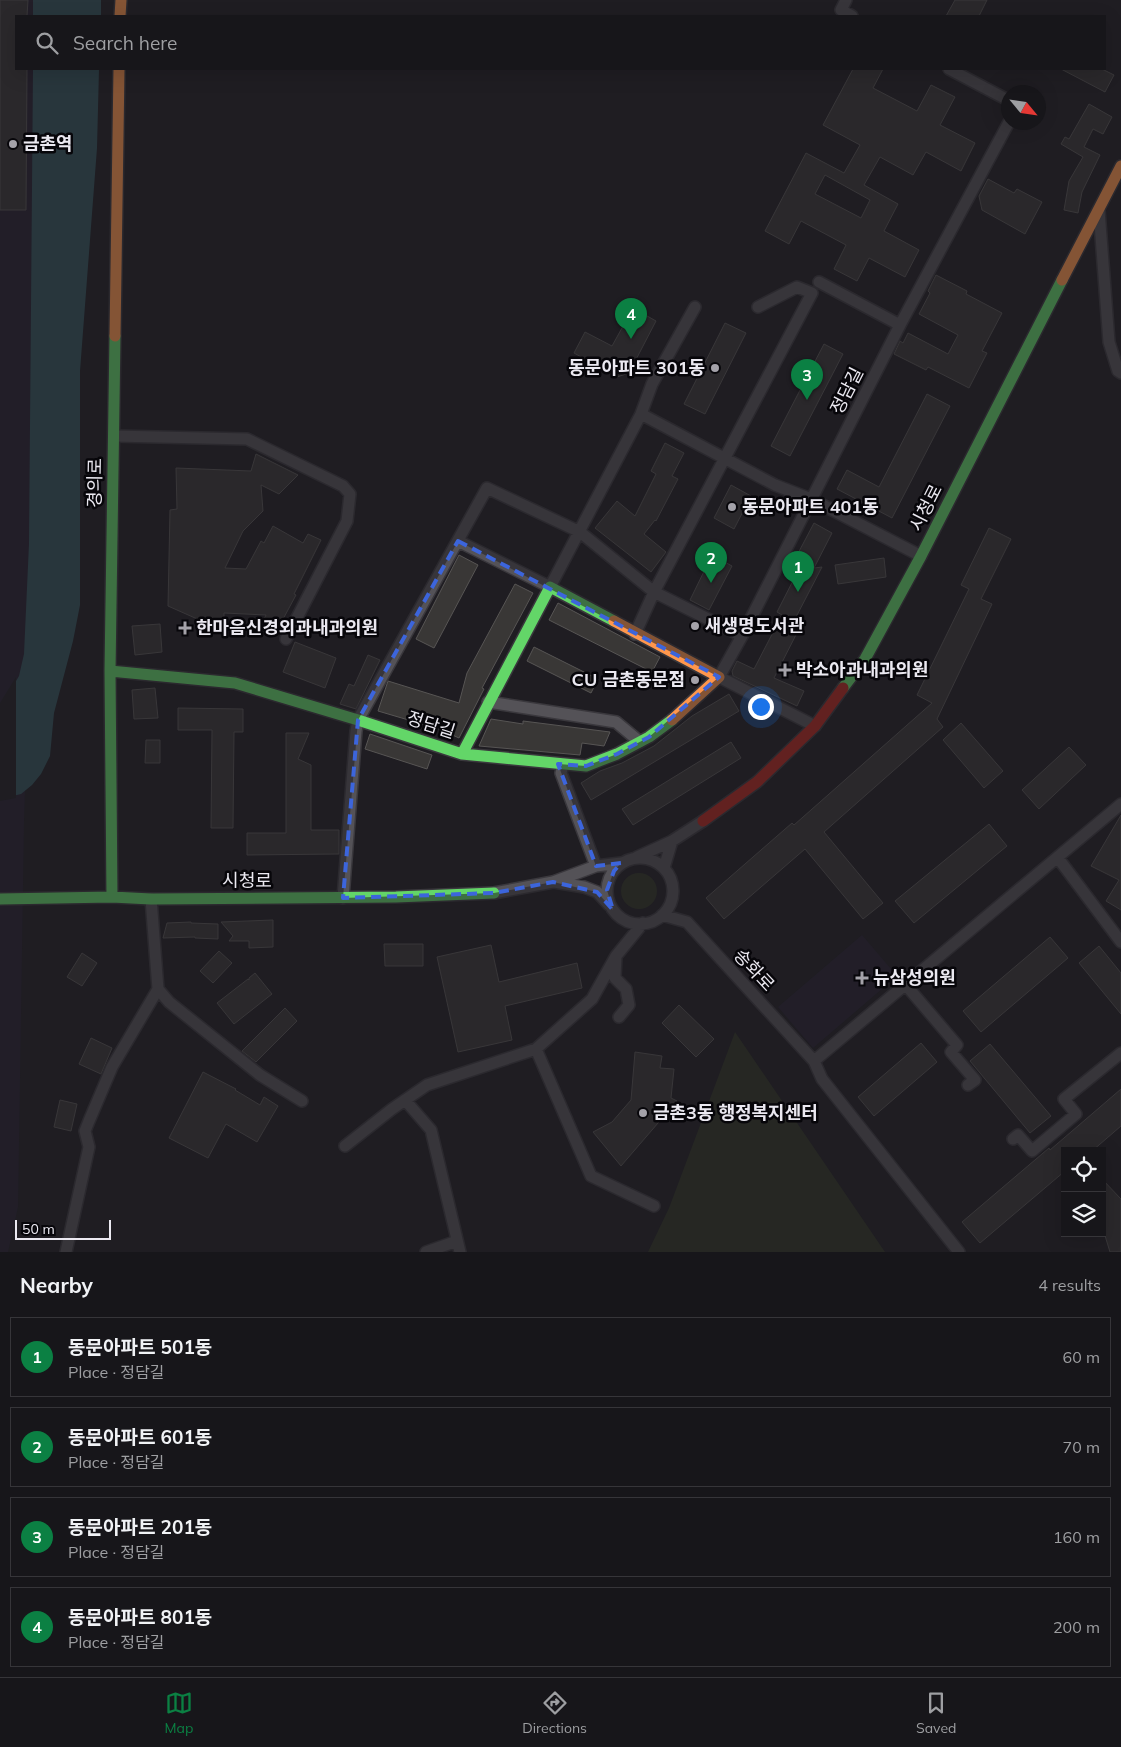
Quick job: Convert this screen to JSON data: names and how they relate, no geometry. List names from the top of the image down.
{
  "streets": {
    "street": [
      "정담길",
      "경의로",
      "시청로",
      "송화로"
    ]
  },
  "crossings": [
    ["정담길", "경의로"],
    ["경의로", "시청로"]
  ],
  "places": {
    "other": [
      "금촌역",
      "동문아파트 301동",
      "동문아파트 401동",
      "새생명도서관",
      "CU 금촌동문점",
      "금촌3동 행정복지센터"
    ],
    "health": ["한마음신경외과내과의원", "박소아과내과의원", "뉴삼성의원"]
  },
  "scale_bar": "50 m",
  "north": "bottom right",
  "page": {
    "search": "Search here",
    "pins": [
      "4",
      "3",
      "2",
      "1"
    ],
    "scale": "50 m",
    "heading": ["Nearby", "4 results"],
    "list": [
      {
        "mark": "1",
        "name": "동문아파트 501동",
        "note": "Place · 정담길",
        "value": "60 m"
      },
      {
        "mark": "2",
        "name": "동문아파트 601동",
        "note": "Place · 정담길",
        "value": "70 m"
      },
      {
        "mark": "3",
        "name": "동문아파트 201동",
        "note": "Place · 정담길",
        "value": "160 m"
      },
      {
        "mark": "4",
        "name": "동문아파트 801동",
        "note": "Place · 정담길",
        "value": "200 m"
      }
    ],
    "nav": ["Map", "Directions", "Saved"]
  }
}
